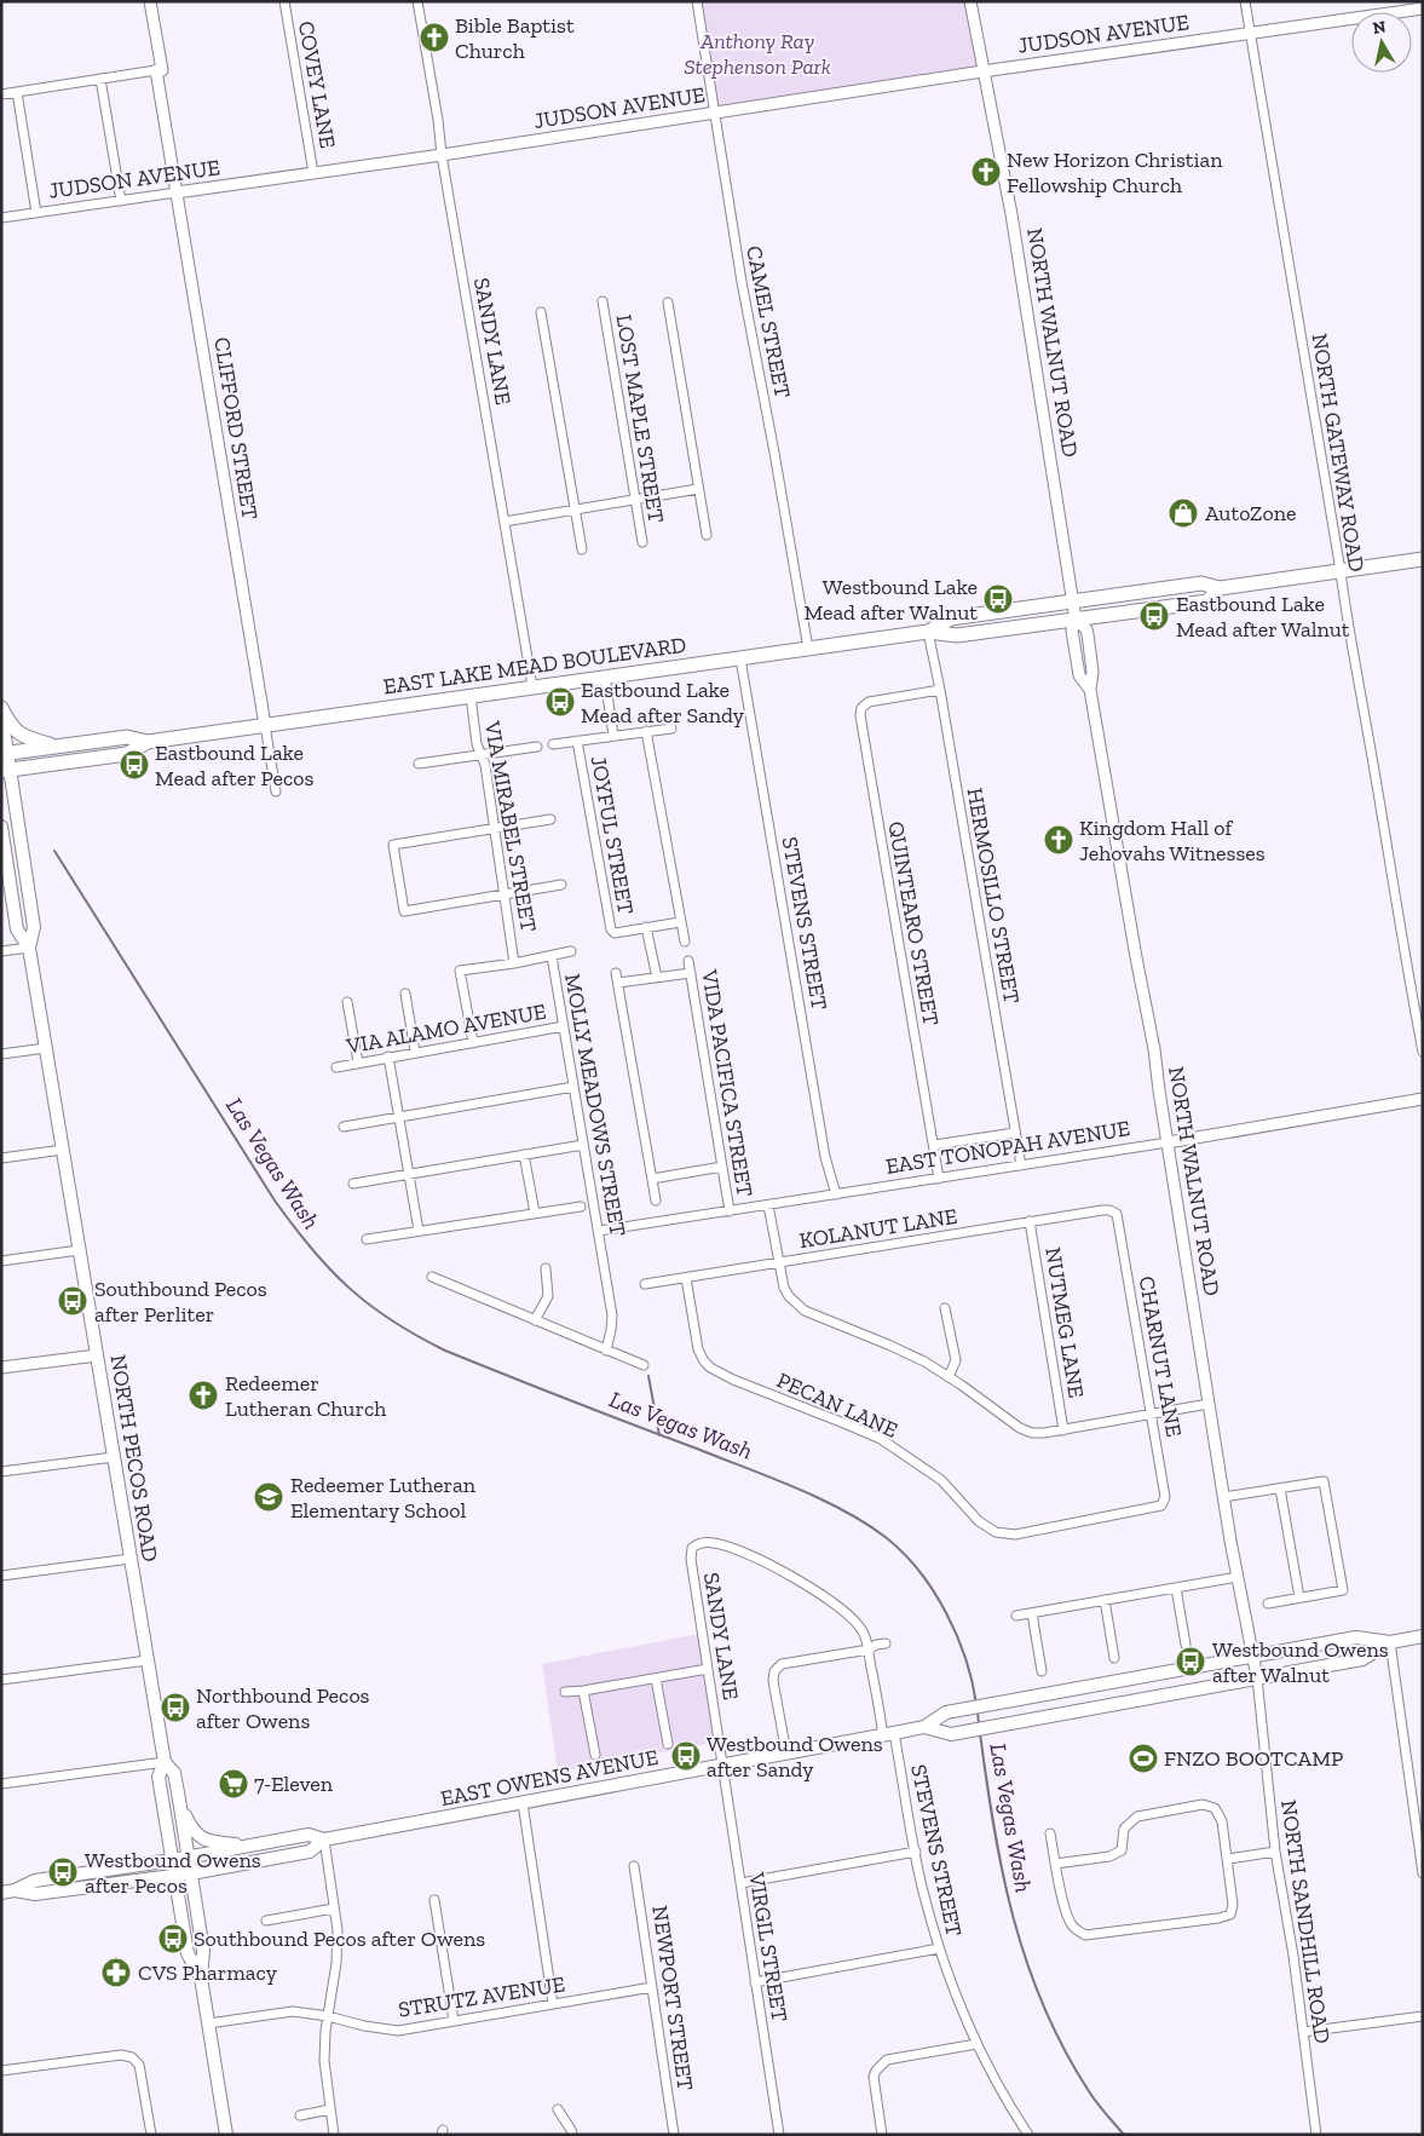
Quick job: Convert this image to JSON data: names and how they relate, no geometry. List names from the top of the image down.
{
  "streets": {
    "main road": ["EAST LAKE MEAD BOULEVARD", "NORTH PECOS ROAD", "EAST OWENS AVENUE"],
    "street": [
      "JUDSON AVENUE",
      "COVEY LANE",
      "CAMEL STREET",
      "SANDY LANE",
      "NORTH WALNUT ROAD",
      "LOST MAPLE STREET",
      "CLIFFORD STREET",
      "NORTH GATEWAY ROAD",
      "VIA MIRABEL STREET",
      "JOYFUL STREET",
      "HERMOSILLO STREET",
      "STEVENS STREET",
      "QUINTEARO STREET",
      "VIA ALAMO AVENUE",
      "VIDA PACIFICA STREET",
      "MOLLY MEADOWS STREET",
      "EAST TONOPAH AVENUE",
      "KOLANUT LANE",
      "NUTMEG LANE",
      "CHARNUT LANE",
      "PECAN LANE",
      "NORTH SANDHILL ROAD",
      "VIRGIL STREET",
      "STRUTZ AVENUE",
      "NEWPORT STREET"
    ]
  },
  "crossings": [
    ["JUDSON AVENUE", "COVEY LANE"],
    ["JUDSON AVENUE", "CAMEL STREET"],
    ["JUDSON AVENUE", "SANDY LANE"],
    ["JUDSON AVENUE", "NORTH WALNUT ROAD"],
    ["JUDSON AVENUE", "CLIFFORD STREET"],
    ["JUDSON AVENUE", "NORTH GATEWAY ROAD"],
    ["CAMEL STREET", "EAST LAKE MEAD BOULEVARD"],
    ["SANDY LANE", "EAST LAKE MEAD BOULEVARD"],
    ["SANDY LANE", "STEVENS STREET"],
    ["SANDY LANE", "EAST OWENS AVENUE"],
    ["SANDY LANE", "VIRGIL STREET"],
    ["NORTH WALNUT ROAD", "EAST LAKE MEAD BOULEVARD"],
    ["NORTH WALNUT ROAD", "EAST TONOPAH AVENUE"],
    ["NORTH WALNUT ROAD", "EAST OWENS AVENUE"],
    ["NORTH WALNUT ROAD", "NORTH SANDHILL ROAD"],
    ["CLIFFORD STREET", "EAST LAKE MEAD BOULEVARD"],
    ["NORTH GATEWAY ROAD", "EAST LAKE MEAD BOULEVARD"],
    ["EAST LAKE MEAD BOULEVARD", "VIA MIRABEL STREET"],
    ["EAST LAKE MEAD BOULEVARD", "HERMOSILLO STREET"],
    ["EAST LAKE MEAD BOULEVARD", "STEVENS STREET"],
    ["EAST LAKE MEAD BOULEVARD", "NORTH PECOS ROAD"],
    ["VIA MIRABEL STREET", "MOLLY MEADOWS STREET"],
    ["HERMOSILLO STREET", "QUINTEARO STREET"],
    ["HERMOSILLO STREET", "EAST TONOPAH AVENUE"],
    ["STEVENS STREET", "EAST TONOPAH AVENUE"],
    ["STEVENS STREET", "EAST OWENS AVENUE"],
    ["QUINTEARO STREET", "EAST TONOPAH AVENUE"],
    ["VIA ALAMO AVENUE", "MOLLY MEADOWS STREET"],
    ["VIDA PACIFICA STREET", "EAST TONOPAH AVENUE"],
    ["MOLLY MEADOWS STREET", "EAST TONOPAH AVENUE"],
    ["KOLANUT LANE", "NUTMEG LANE"],
    ["KOLANUT LANE", "CHARNUT LANE"],
    ["KOLANUT LANE", "PECAN LANE"],
    ["CHARNUT LANE", "PECAN LANE"],
    ["NORTH PECOS ROAD", "EAST OWENS AVENUE"],
    ["NORTH PECOS ROAD", "STRUTZ AVENUE"],
    ["EAST OWENS AVENUE", "NORTH SANDHILL ROAD"],
    ["EAST OWENS AVENUE", "VIRGIL STREET"],
    ["STRUTZ AVENUE", "NEWPORT STREET"]
  ],
  "water": ["Las Vegas Wash"],
  "parks": ["Anthony Ray Stephenson Park"],
  "places": {
    "church": [
      "Bible Baptist Church",
      "New Horizon Christian Fellowship Church",
      "Kingdom Hall of Jehovahs Witnesses",
      "Redeemer Lutheran Church"
    ],
    "shop": ["AutoZone"],
    "bus stop": [
      "Westbound Lake Mead after Walnut",
      "Eastbound Lake Mead after Walnut",
      "Eastbound Lake Mead after Sandy",
      "Eastbound Lake Mead after Pecos",
      "Southbound Pecos after Perliter",
      "Westbound Owens after Walnut",
      "Northbound Pecos after Owens",
      "Westbound Owens after Sandy",
      "Westbound Owens after Pecos",
      "Southbound Pecos after Owens"
    ],
    "school or university": ["Redeemer Lutheran Elementary School"],
    "sports": ["FNZO BOOTCAMP"],
    "supermarket": ["7-Eleven"],
    "pharmacy": ["CVS Pharmacy"]
  },
  "north": "top"
}
